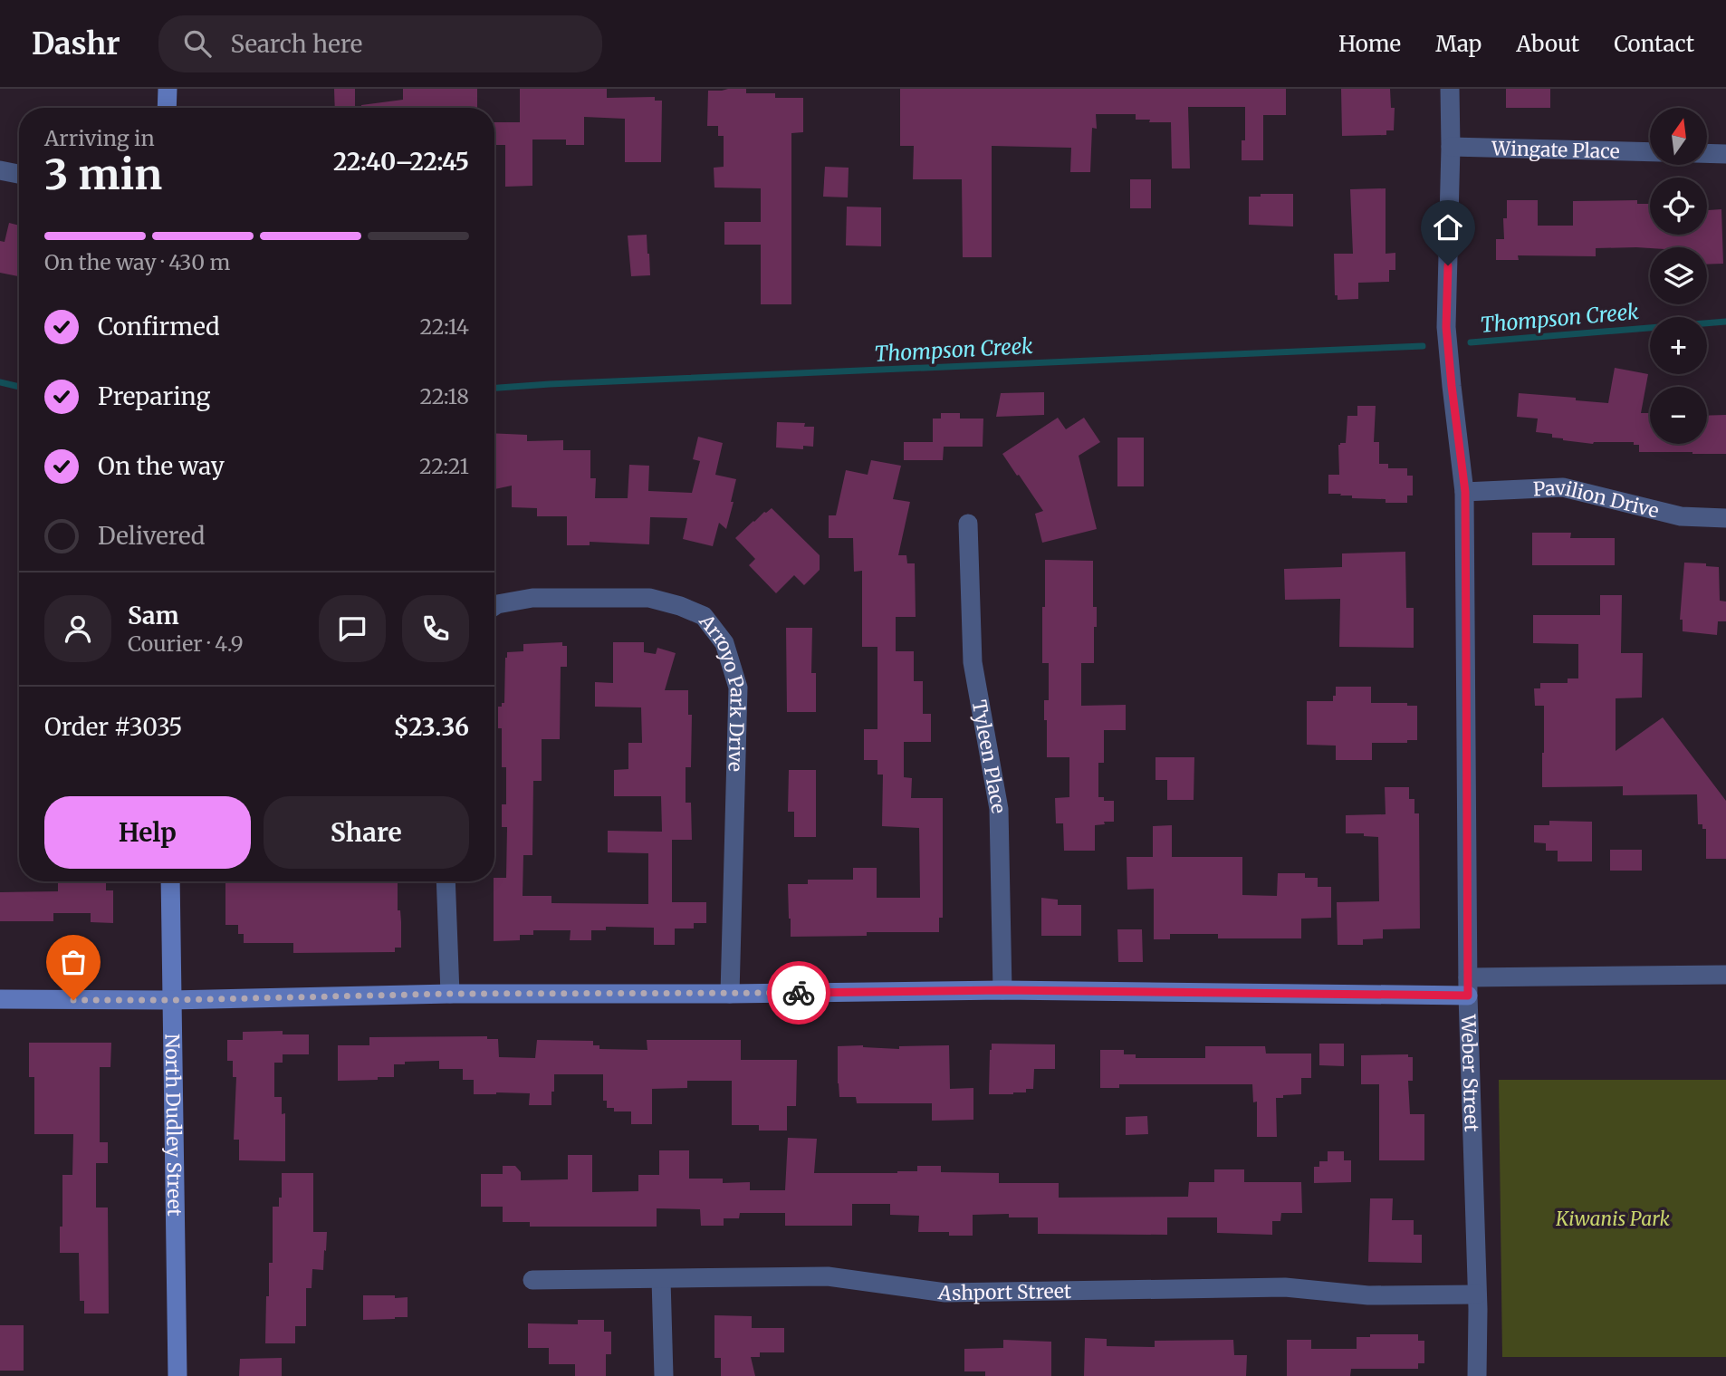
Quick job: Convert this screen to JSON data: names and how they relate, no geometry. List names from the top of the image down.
{
  "streets": {
    "street": [
      "Wingate Place",
      "Pavilion Drive",
      "Arroyo Park Drive",
      "Tyleen Place",
      "Weber Street",
      "North Dudley Street",
      "Ashport Street"
    ]
  },
  "crossings": [
    ["Wingate Place", "Weber Street"],
    ["Pavilion Drive", "Weber Street"],
    ["Weber Street", "Ashport Street"]
  ],
  "water": ["Thompson Creek"],
  "parks": ["Kiwanis Park"],
  "north": "top",
  "page": {
    "header": "Dashr",
    "search": "Search here",
    "nav": [
      "Home",
      "Map",
      "About",
      "Contact"
    ],
    "map_buttons": ["+", "−"],
    "heading": ["3 min", "Arriving in", "22:40–22:45"],
    "panel": [
      "Sam",
      "Courier · 4.9",
      "Order #3035",
      "$23.36"
    ],
    "bar": "On the way · 430 m",
    "list": [
      ["Confirmed", "22:14"],
      ["Preparing", "22:18"],
      ["On the way", "22:21"],
      "Delivered"
    ],
    "buttons": ["Help", "Share"]
  }
}
